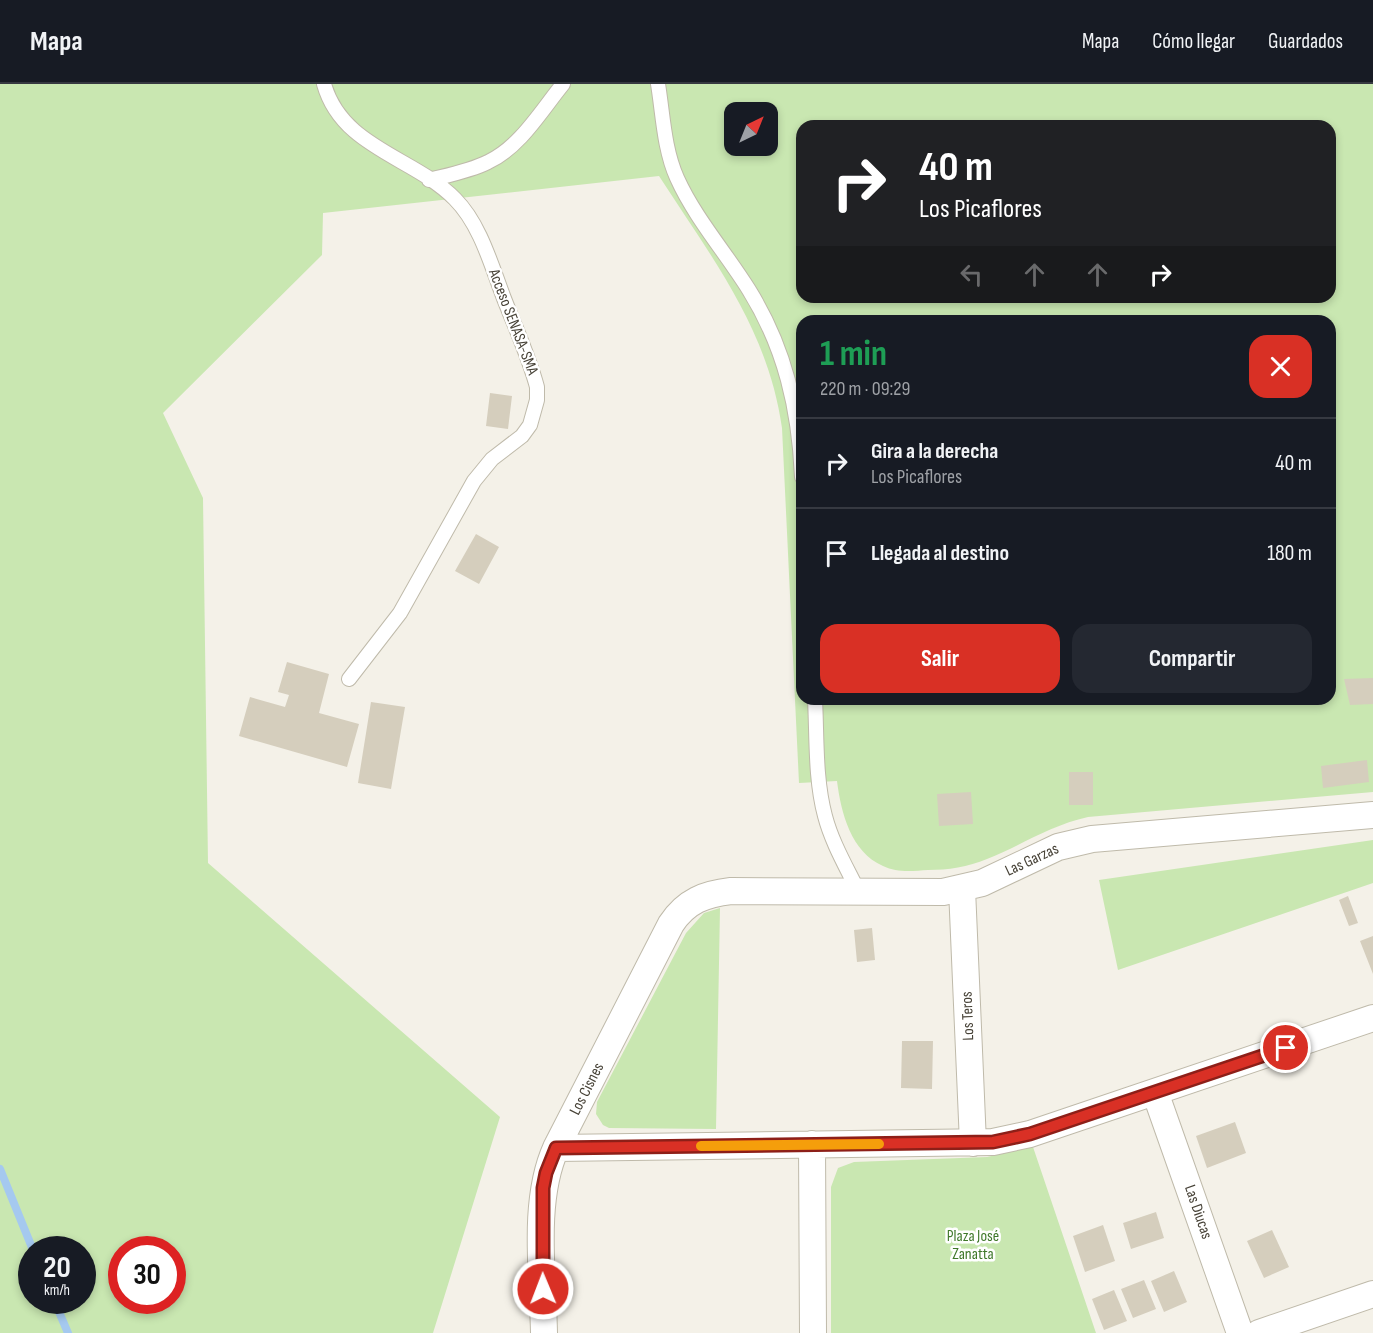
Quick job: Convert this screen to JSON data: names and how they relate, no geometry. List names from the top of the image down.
{
  "streets": {
    "street": [
      "Las Garzas",
      "Los Teros",
      "Los Cisnes",
      "Las Diucas"
    ],
    "lane": ["Acceso SENASA-SMA"]
  },
  "crossings": [
    ["Las Garzas", "Los Teros"],
    ["Las Garzas", "Los Cisnes"]
  ],
  "parks": ["Plaza José Zanatta"],
  "north": "top right",
  "page": {
    "header": "Mapa",
    "nav": ["Mapa", "Cómo llegar", "Guardados"],
    "turn": ["40 m", "Los Picaflores"],
    "heading": ["1 min", "220 m · 09:29"],
    "list": [
      {
        "name": "Gira a la derecha",
        "note": "Los Picaflores",
        "value": "40 m"
      },
      {
        "name": "Llegada al destino",
        "value": "180 m"
      }
    ],
    "buttons": ["Salir", "Compartir"],
    "speed": "20 km/h",
    "limit": "30"
  }
}
